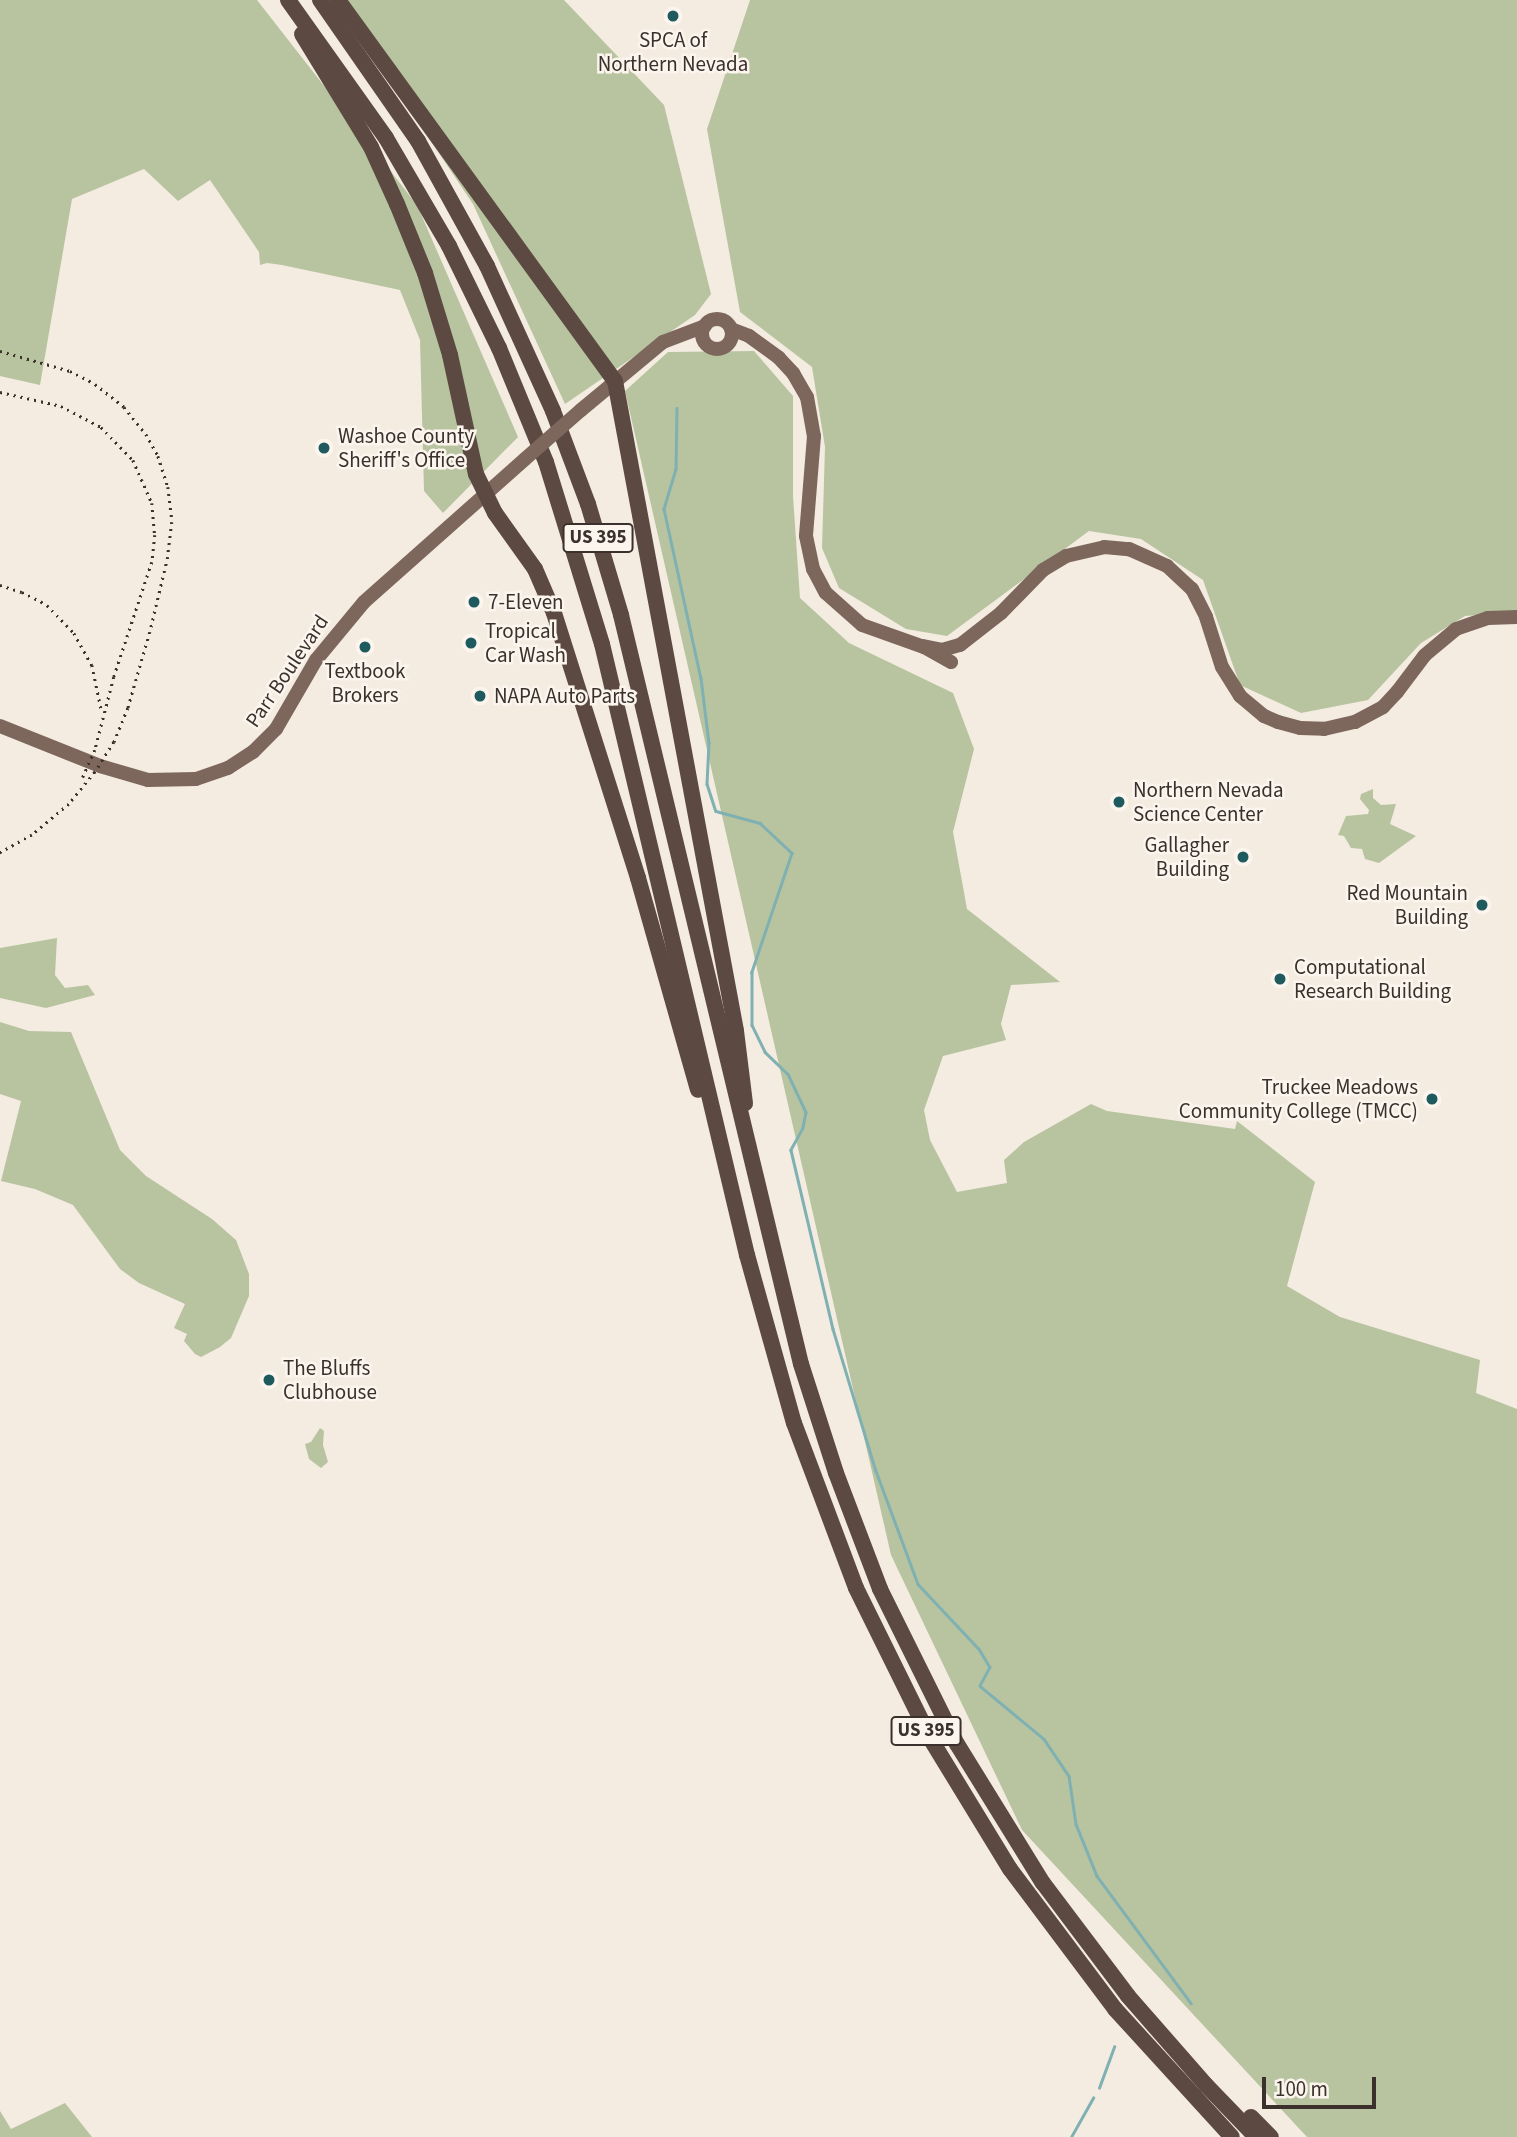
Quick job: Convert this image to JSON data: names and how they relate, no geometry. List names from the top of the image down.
{
  "streets": {
    "highway": ["US 395"],
    "main road": ["Parr Boulevard"]
  },
  "places": [
    "SPCA of Northern Nevada",
    "Washoe County Sheriff's Office",
    "7-Eleven",
    "Tropical Car Wash",
    "Textbook Brokers",
    "NAPA Auto Parts",
    "Northern Nevada Science Center",
    "Gallagher Building",
    "Red Mountain Building",
    "Computational Research Building",
    "Truckee Meadows Community College (TMCC)",
    "The Bluffs Clubhouse"
  ],
  "scale_bar": "100 m"
}
